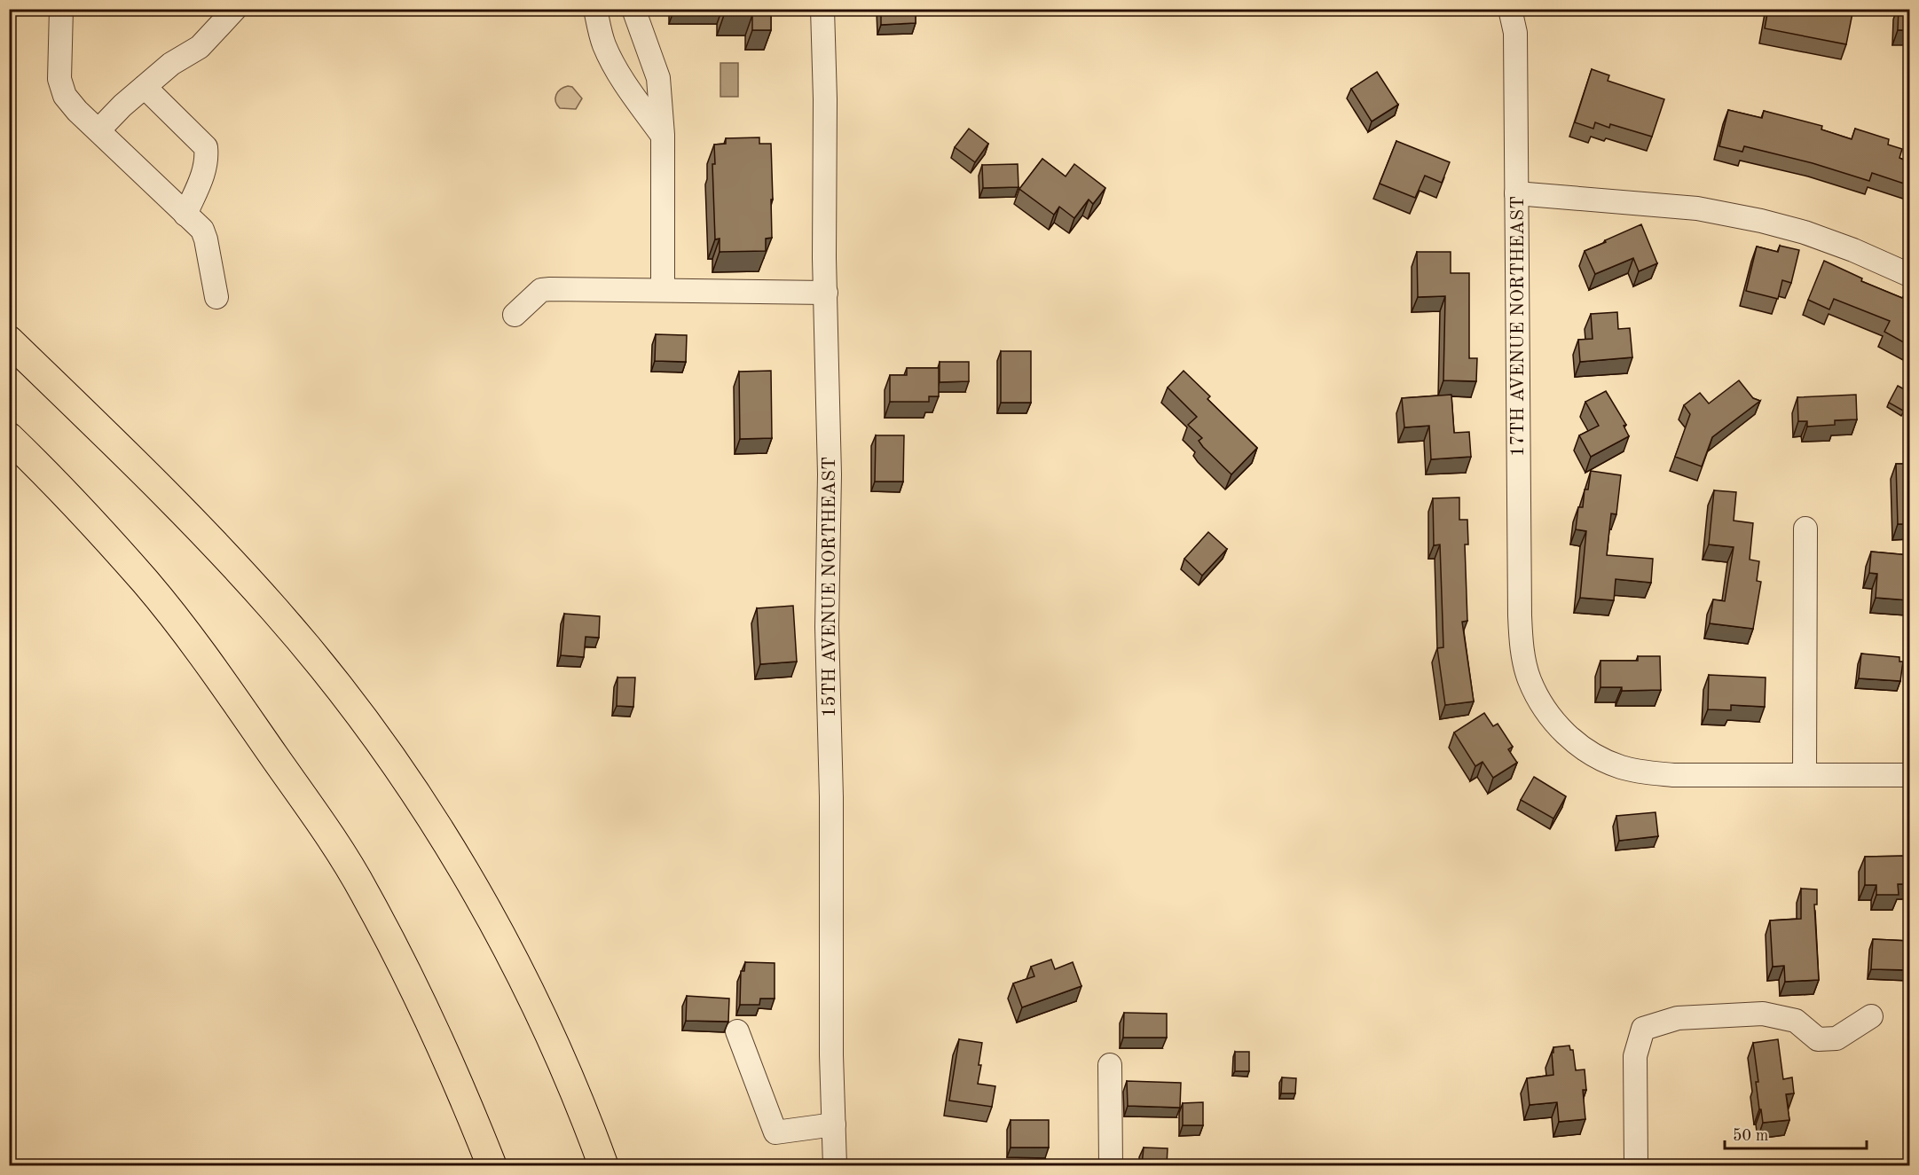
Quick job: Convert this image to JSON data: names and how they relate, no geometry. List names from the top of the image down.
{
  "streets": {
    "street": ["17TH AVENUE NORTHEAST", "15TH AVENUE NORTHEAST"]
  },
  "scale_bar": "50 m"
}
